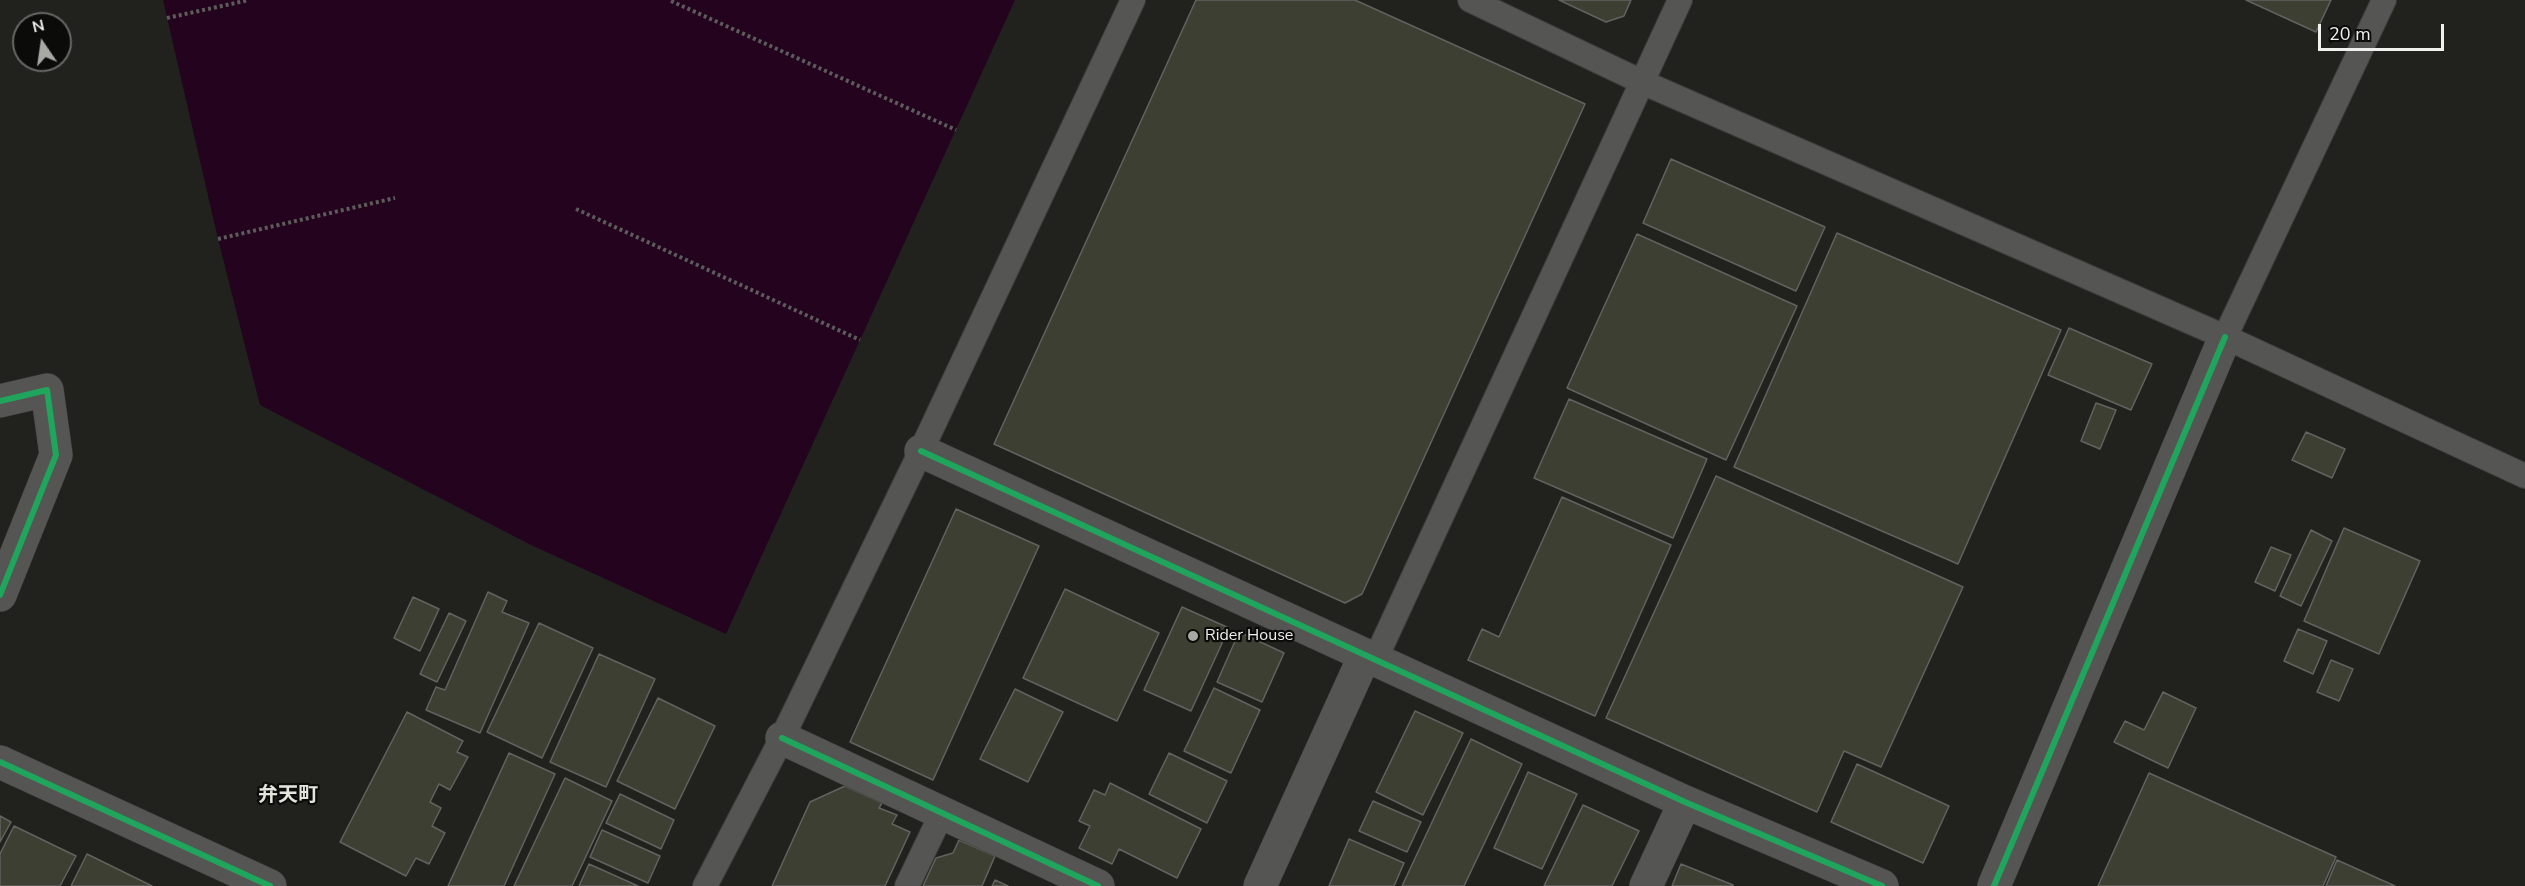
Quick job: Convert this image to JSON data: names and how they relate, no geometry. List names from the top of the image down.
{
  "districts": ["弁天町"],
  "places": ["Rider House"],
  "scale_bar": "20 m",
  "north": "top"
}
